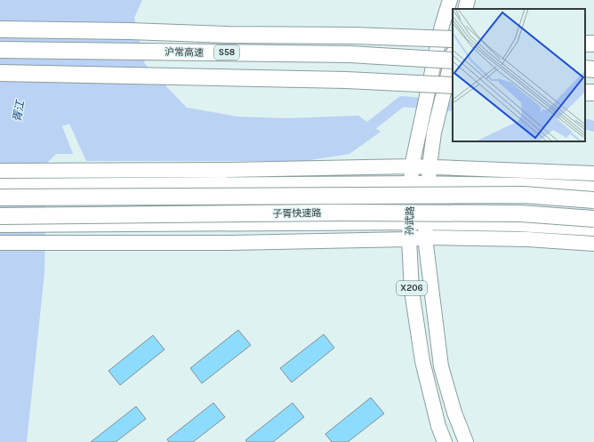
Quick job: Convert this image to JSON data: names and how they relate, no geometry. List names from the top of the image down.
{
  "streets": {
    "highway": ["沪常高速", "S58", "子胥快速路"],
    "main road": ["孙武路", "X206"]
  },
  "water": ["胥江"]
}
